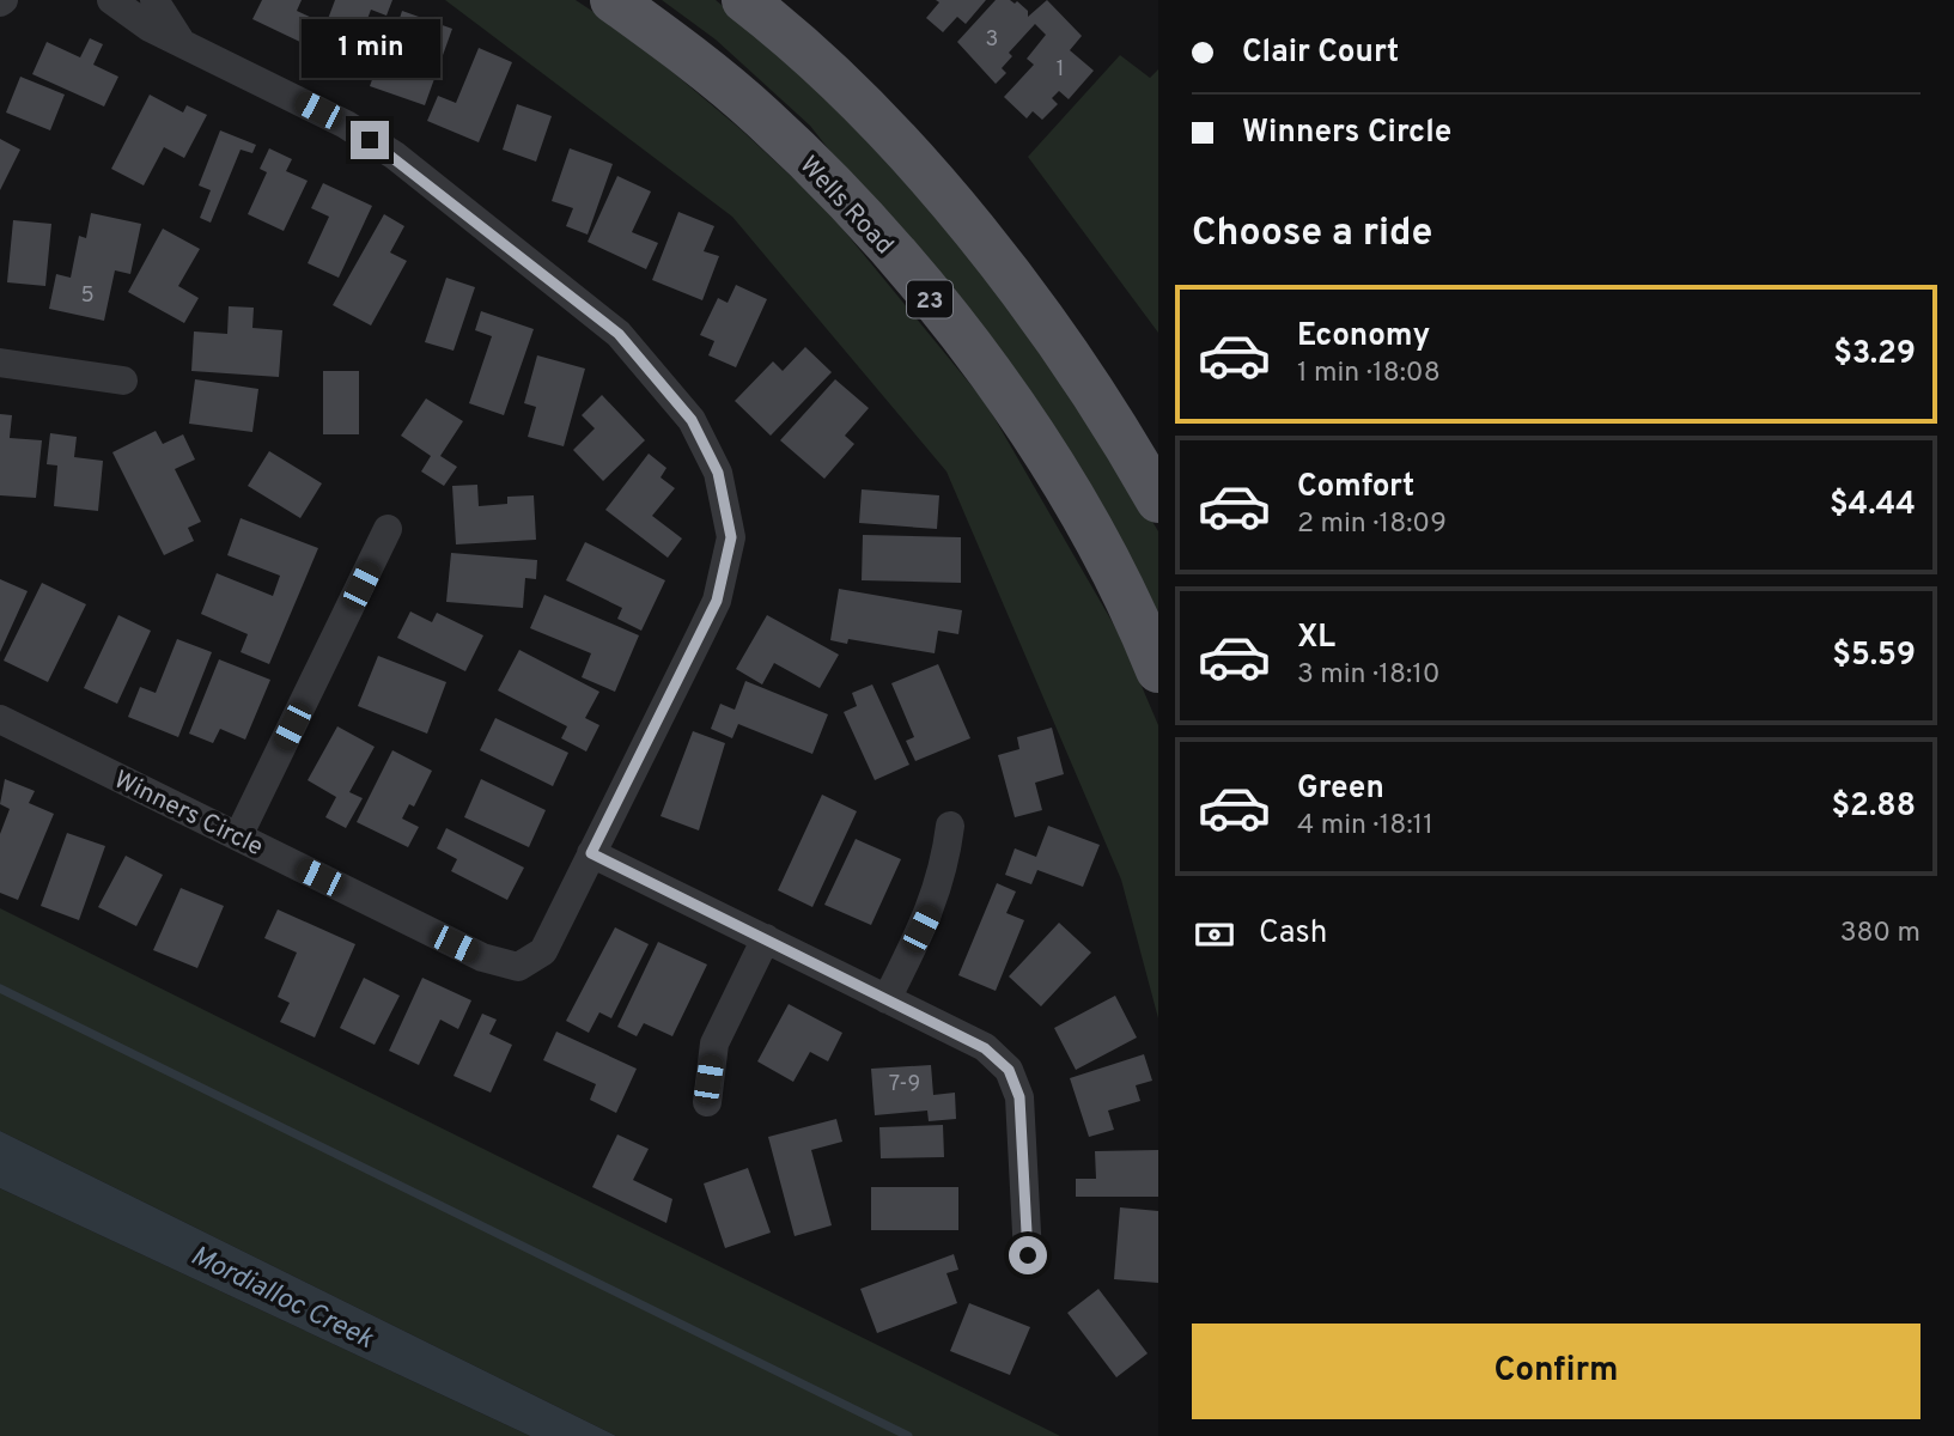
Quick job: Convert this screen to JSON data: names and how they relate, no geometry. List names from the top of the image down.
{
  "streets": {
    "main road": ["Wells Road", "23"],
    "street": ["Winners Circle"]
  },
  "water": ["Mordialloc Creek"],
  "house_numbers": [
    "3",
    "1",
    "5",
    "7-9"
  ],
  "page": {
    "banner": ["Clair Court", "Winners Circle"],
    "bubble": "1 min",
    "heading": "Choose a ride",
    "list": [
      {
        "name": "Economy",
        "note": "1 min · 18:08",
        "value": "$3.29"
      },
      {
        "name": "Comfort",
        "note": "2 min · 18:09",
        "value": "$4.44"
      },
      {
        "name": "XL",
        "note": "3 min · 18:10",
        "value": "$5.59"
      },
      {
        "name": "Green",
        "note": "4 min · 18:11",
        "value": "$2.88"
      }
    ],
    "pay": ["Cash", "380 m"],
    "buttons": "Confirm"
  }
}
